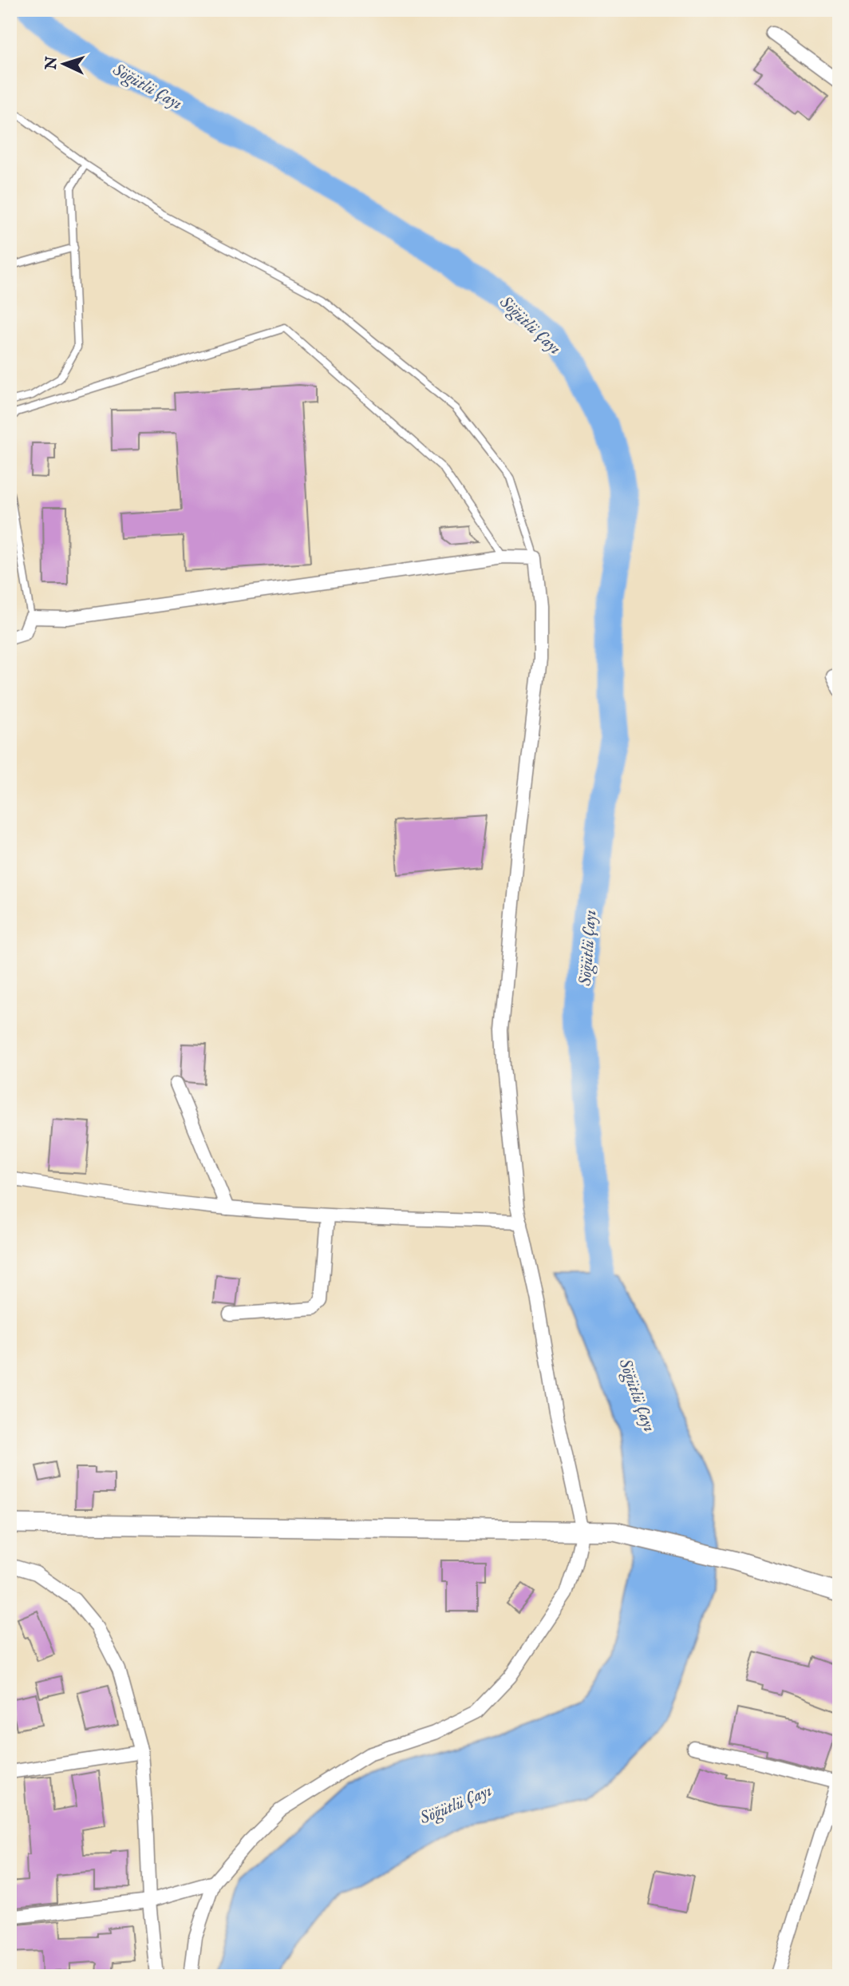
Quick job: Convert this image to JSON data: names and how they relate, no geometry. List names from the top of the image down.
{
  "water": ["Söğütlü Çayı"],
  "north": "left"
}
